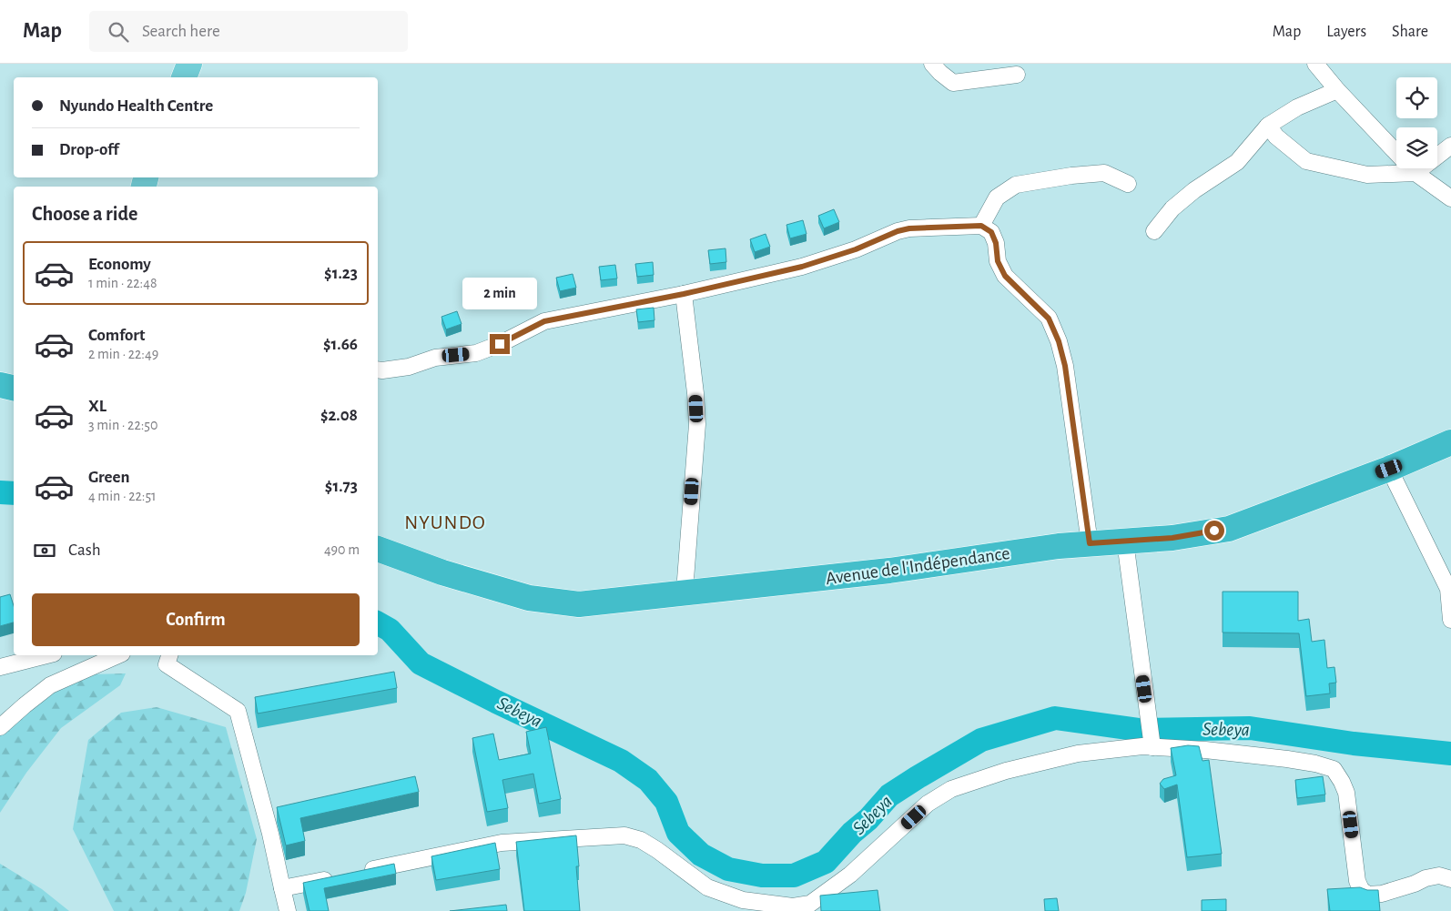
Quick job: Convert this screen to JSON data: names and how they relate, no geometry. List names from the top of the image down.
{
  "streets": {
    "highway": ["Avenue de l'Indépendance"]
  },
  "districts": ["NYUNDO"],
  "water": ["Sebeya"],
  "page": {
    "header": "Map",
    "search": "Search here",
    "nav": ["Map", "Layers", "Share"],
    "banner": ["Nyundo Health Centre", "Drop-off"],
    "heading": "Choose a ride",
    "list": [
      {
        "name": "Economy",
        "note": "1 min · 22:48",
        "value": "$1.23"
      },
      {
        "name": "Comfort",
        "note": "2 min · 22:49",
        "value": "$1.66"
      },
      {
        "name": "XL",
        "note": "3 min · 22:50",
        "value": "$2.08"
      },
      {
        "name": "Green",
        "note": "4 min · 22:51",
        "value": "$1.73"
      }
    ],
    "bubble": "2 min",
    "pay": ["Cash", "490 m"],
    "buttons": "Confirm"
  }
}
